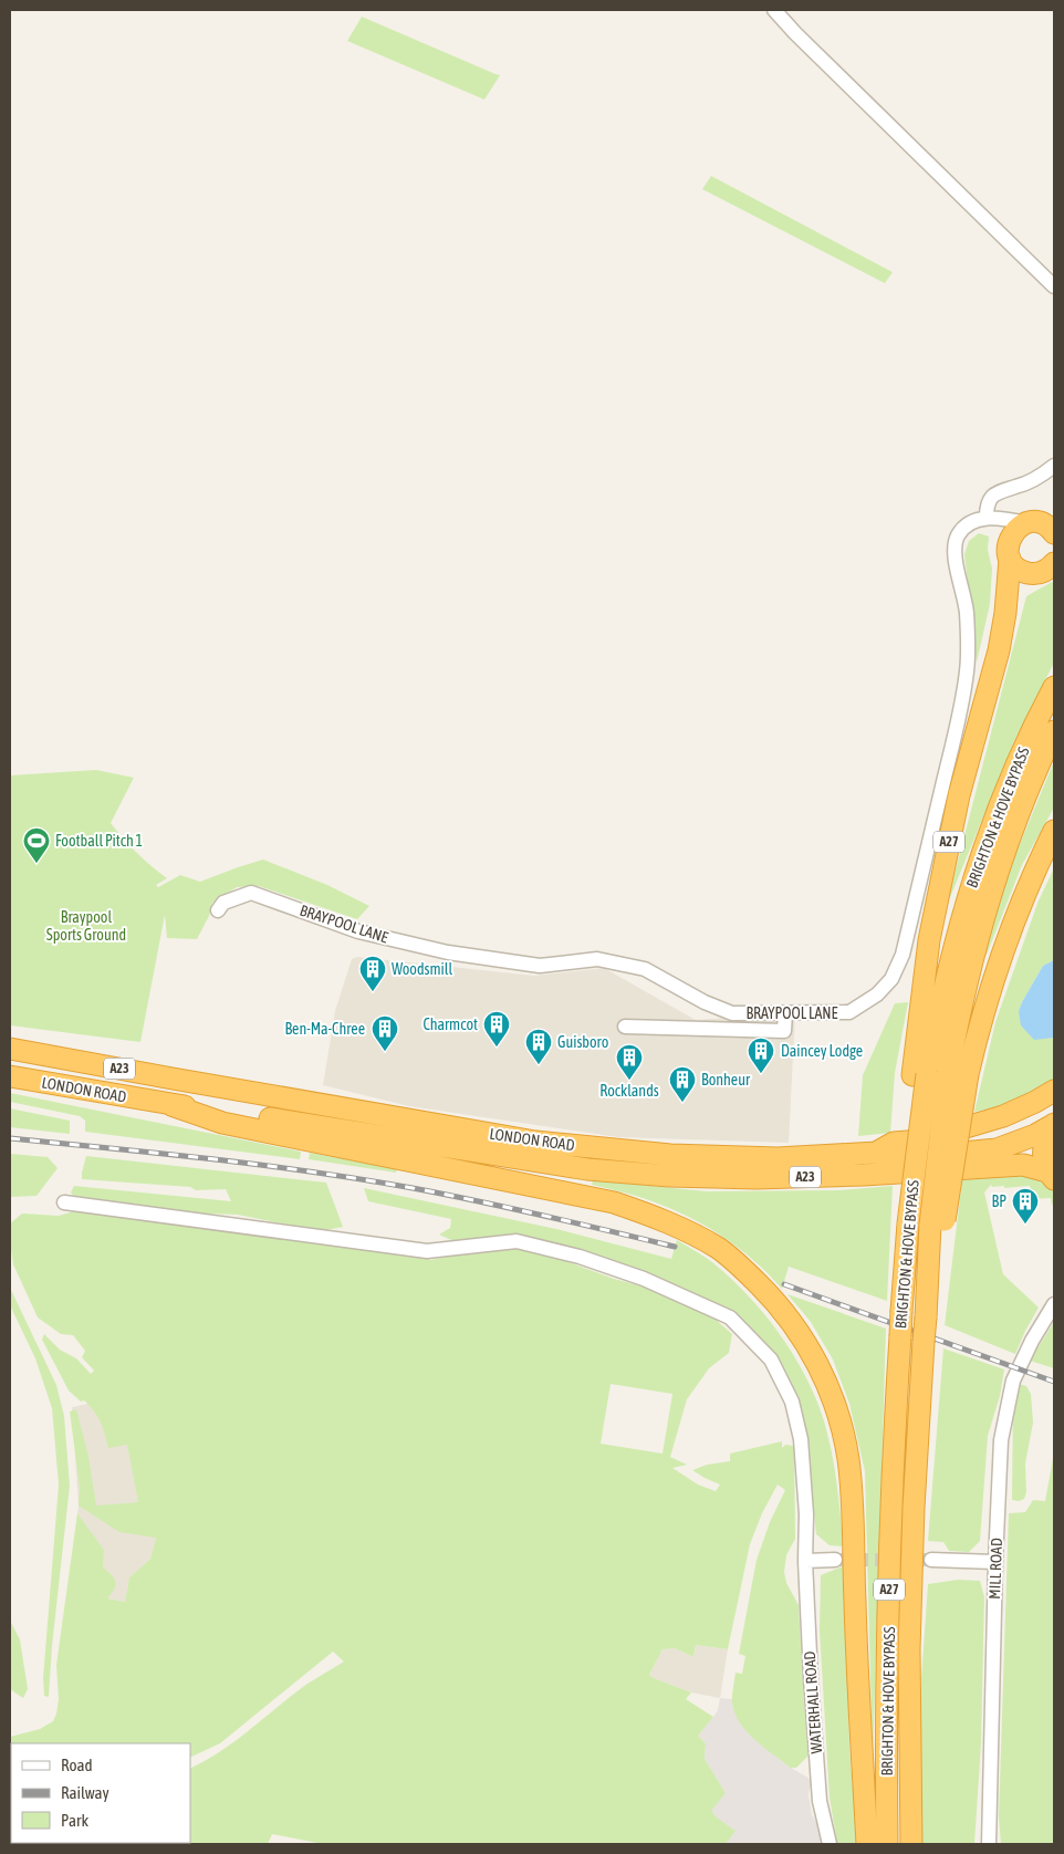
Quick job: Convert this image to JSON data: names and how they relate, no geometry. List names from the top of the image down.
{
  "streets": {
    "highway": [
      "BRIGHTON & HOVE BYPASS",
      "A27",
      "A23",
      "LONDON ROAD"
    ],
    "street": ["BRAYPOOL LANE", "MILL ROAD", "WATERHALL ROAD"]
  },
  "crossings": [
    ["BRIGHTON & HOVE BYPASS", "A27"]
  ],
  "parks": ["Braypool Sports Ground"],
  "places": {
    "sports": ["Football Pitch 1"],
    "building": [
      "Woodsmill",
      "Charmcot",
      "Ben-Ma-Chree",
      "Guisboro",
      "Daincey Lodge",
      "Rocklands",
      "Bonheur",
      "BP"
    ]
  },
  "legend": ["Road", "Railway", "Park"]
}
